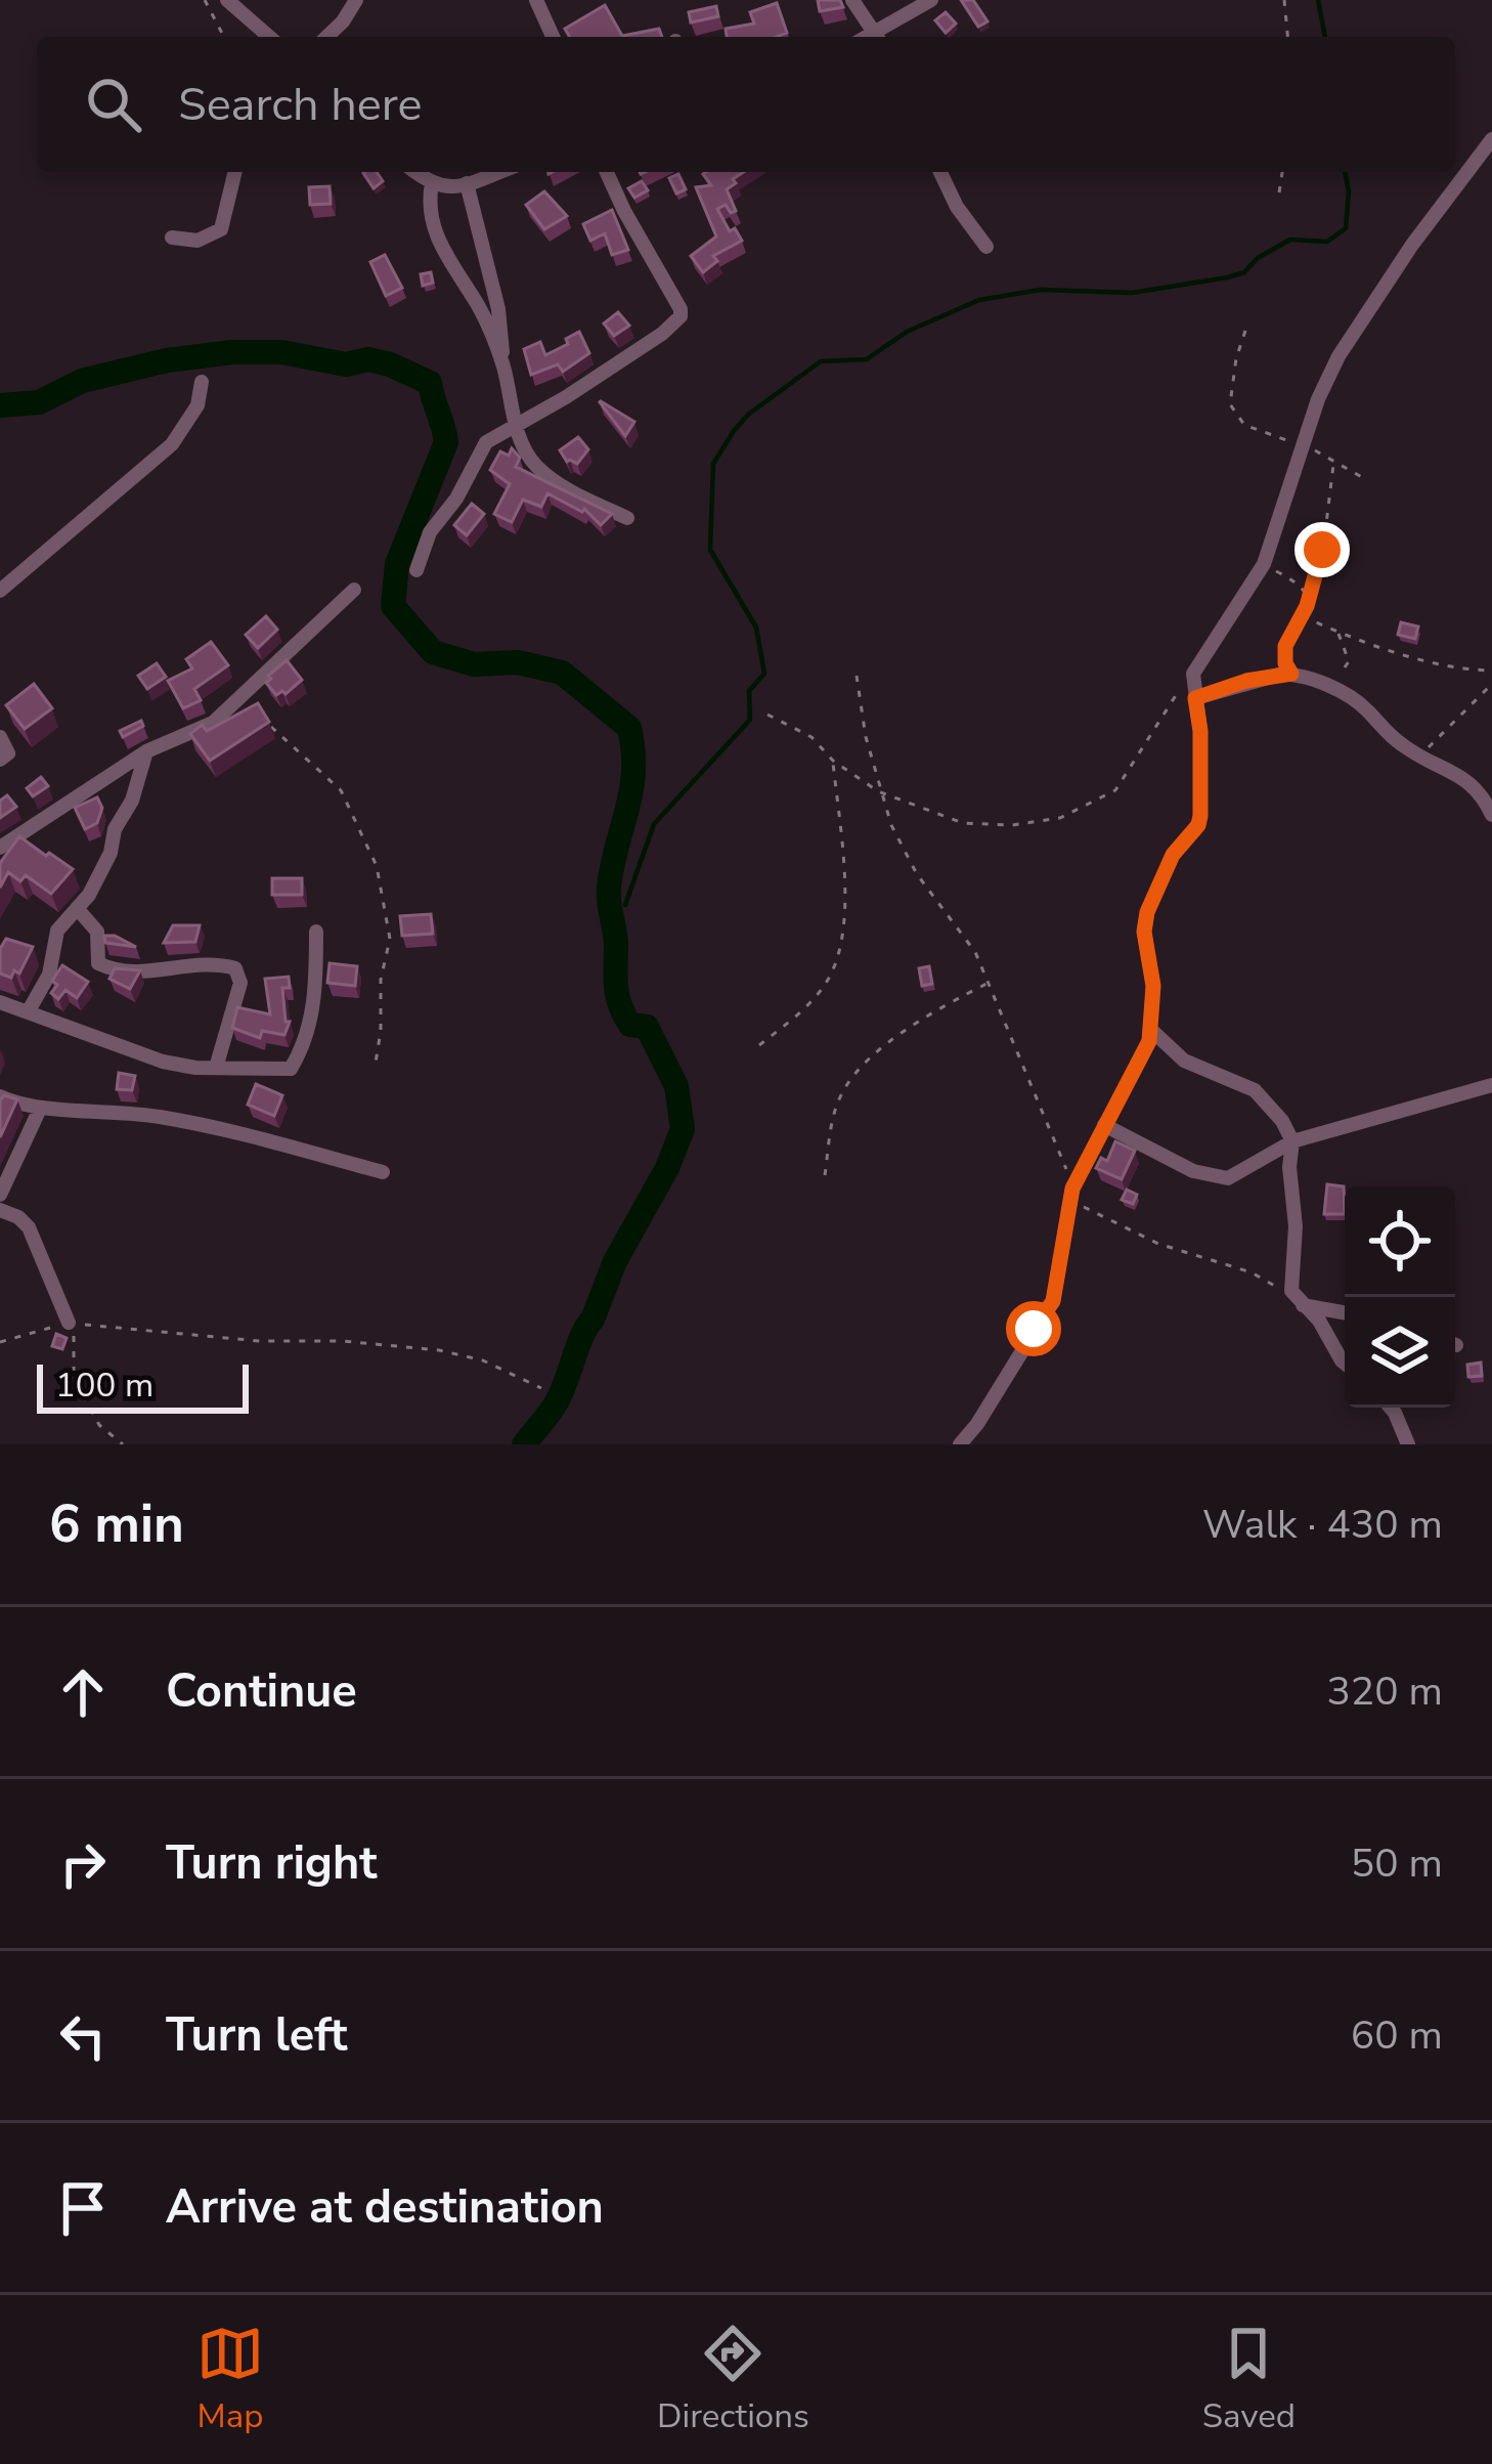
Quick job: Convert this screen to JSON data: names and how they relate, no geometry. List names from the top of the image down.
{
  "scale_bar": "100 m",
  "page": {
    "search": "Search here",
    "scale": "100 m",
    "heading": ["6 min", "Walk · 430 m"],
    "list": [
      ["Continue", "320 m"],
      ["Turn right", "50 m"],
      ["Turn left", "60 m"],
      "Arrive at destination"
    ],
    "nav": ["Map", "Directions", "Saved"]
  }
}
